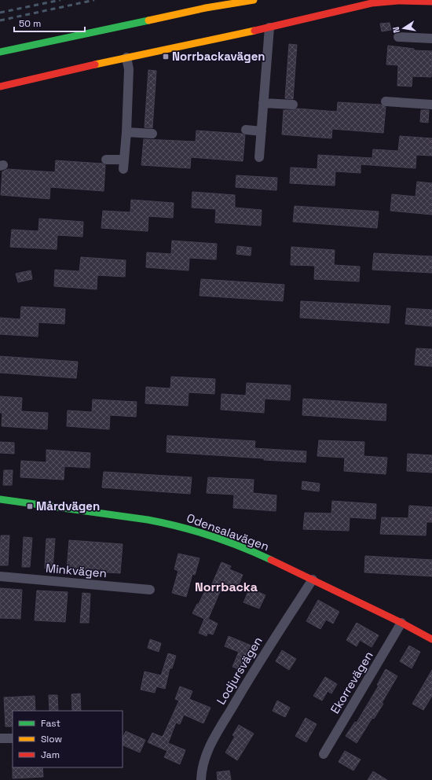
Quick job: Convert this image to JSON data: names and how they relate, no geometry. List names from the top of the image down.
{
  "streets": {
    "street": [
      "Odensalavägen",
      "Minkvägen",
      "Lodjursvägen",
      "Ekorrevägen"
    ]
  },
  "crossings": [
    ["Odensalavägen", "Lodjursvägen"],
    ["Odensalavägen", "Ekorrevägen"]
  ],
  "districts": ["Norrbacka"],
  "places": {
    "transit": ["Norrbackavägen", "Mårdvägen"]
  },
  "legend": ["Fast", "Slow", "Jam"],
  "scale_bar": "50 m",
  "north": "left"
}
